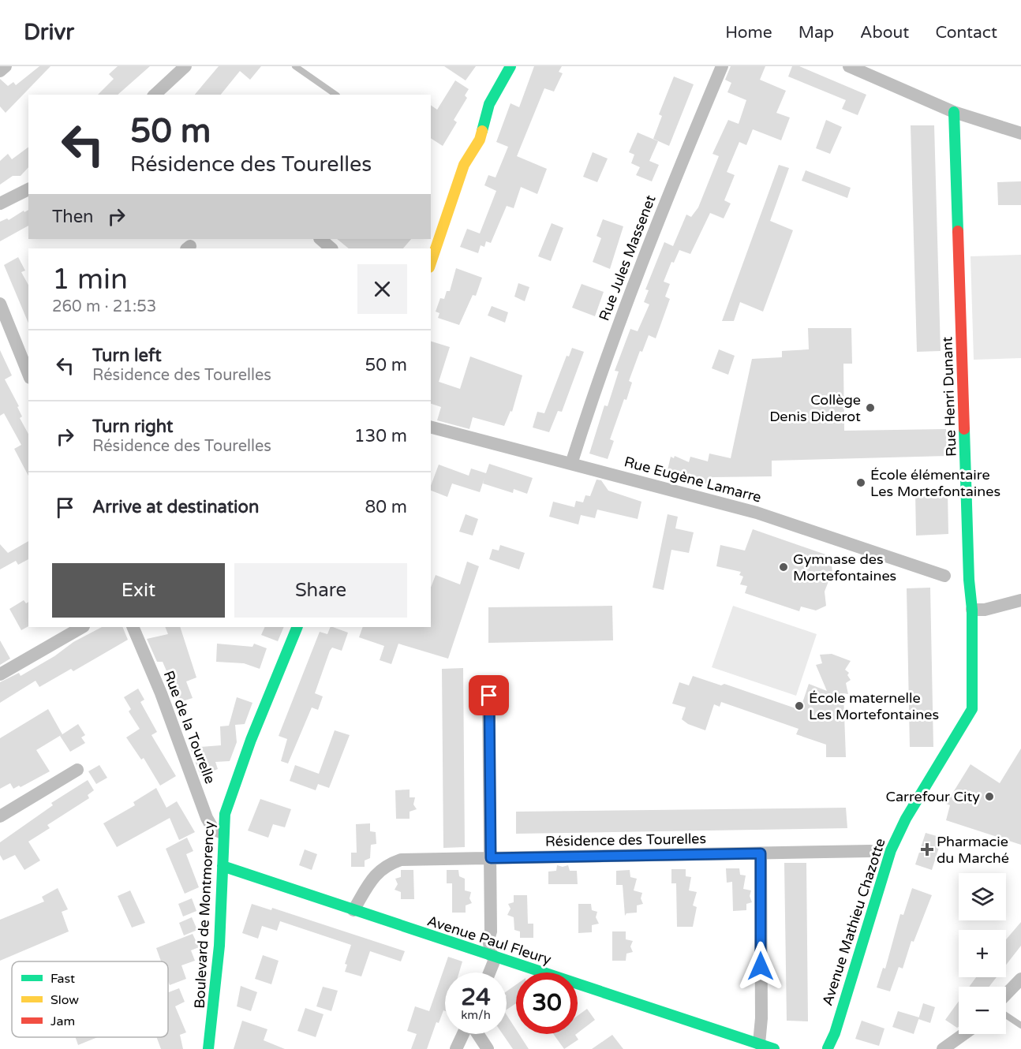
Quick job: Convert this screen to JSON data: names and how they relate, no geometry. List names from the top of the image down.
{
  "streets": {
    "street": [
      "Rue Jules Massenet",
      "Rue Henri Dunant",
      "Rue Eugène Lamarre",
      "Rue de la Tourelle",
      "Résidence des Tourelles",
      "Boulevard de Montmorency",
      "Avenue Mathieu Chazotte",
      "Avenue Paul Fleury"
    ]
  },
  "crossings": [
    ["Rue Jules Massenet", "Rue Eugène Lamarre"],
    ["Rue Henri Dunant", "Avenue Mathieu Chazotte"],
    ["Rue de la Tourelle", "Boulevard de Montmorency"],
    ["Résidence des Tourelles", "Avenue Paul Fleury"],
    ["Boulevard de Montmorency", "Avenue Paul Fleury"]
  ],
  "places": {
    "other": [
      "Collège Denis Diderot",
      "École élémentaire Les Mortefontaines",
      "Gymnase des Mortefontaines",
      "École maternelle Les Mortefontaines",
      "Carrefour City"
    ],
    "health": ["Pharmacie du Marché"]
  },
  "legend": ["Fast", "Slow", "Jam"],
  "page": {
    "header": "Drivr",
    "nav": [
      "Home",
      "Map",
      "About",
      "Contact"
    ],
    "turn": ["50 m", "Résidence des Tourelles"],
    "then": "Then",
    "heading": ["1 min", "260 m · 21:53"],
    "list": [
      {
        "name": "Turn left",
        "note": "Résidence des Tourelles",
        "value": "50 m"
      },
      {
        "name": "Turn right",
        "note": "Résidence des Tourelles",
        "value": "130 m"
      },
      {
        "name": "Arrive at destination",
        "value": "80 m"
      }
    ],
    "buttons": ["Exit", "Share"],
    "map_buttons": ["+", "−"],
    "speed": "24 km/h",
    "limit": "30"
  }
}
